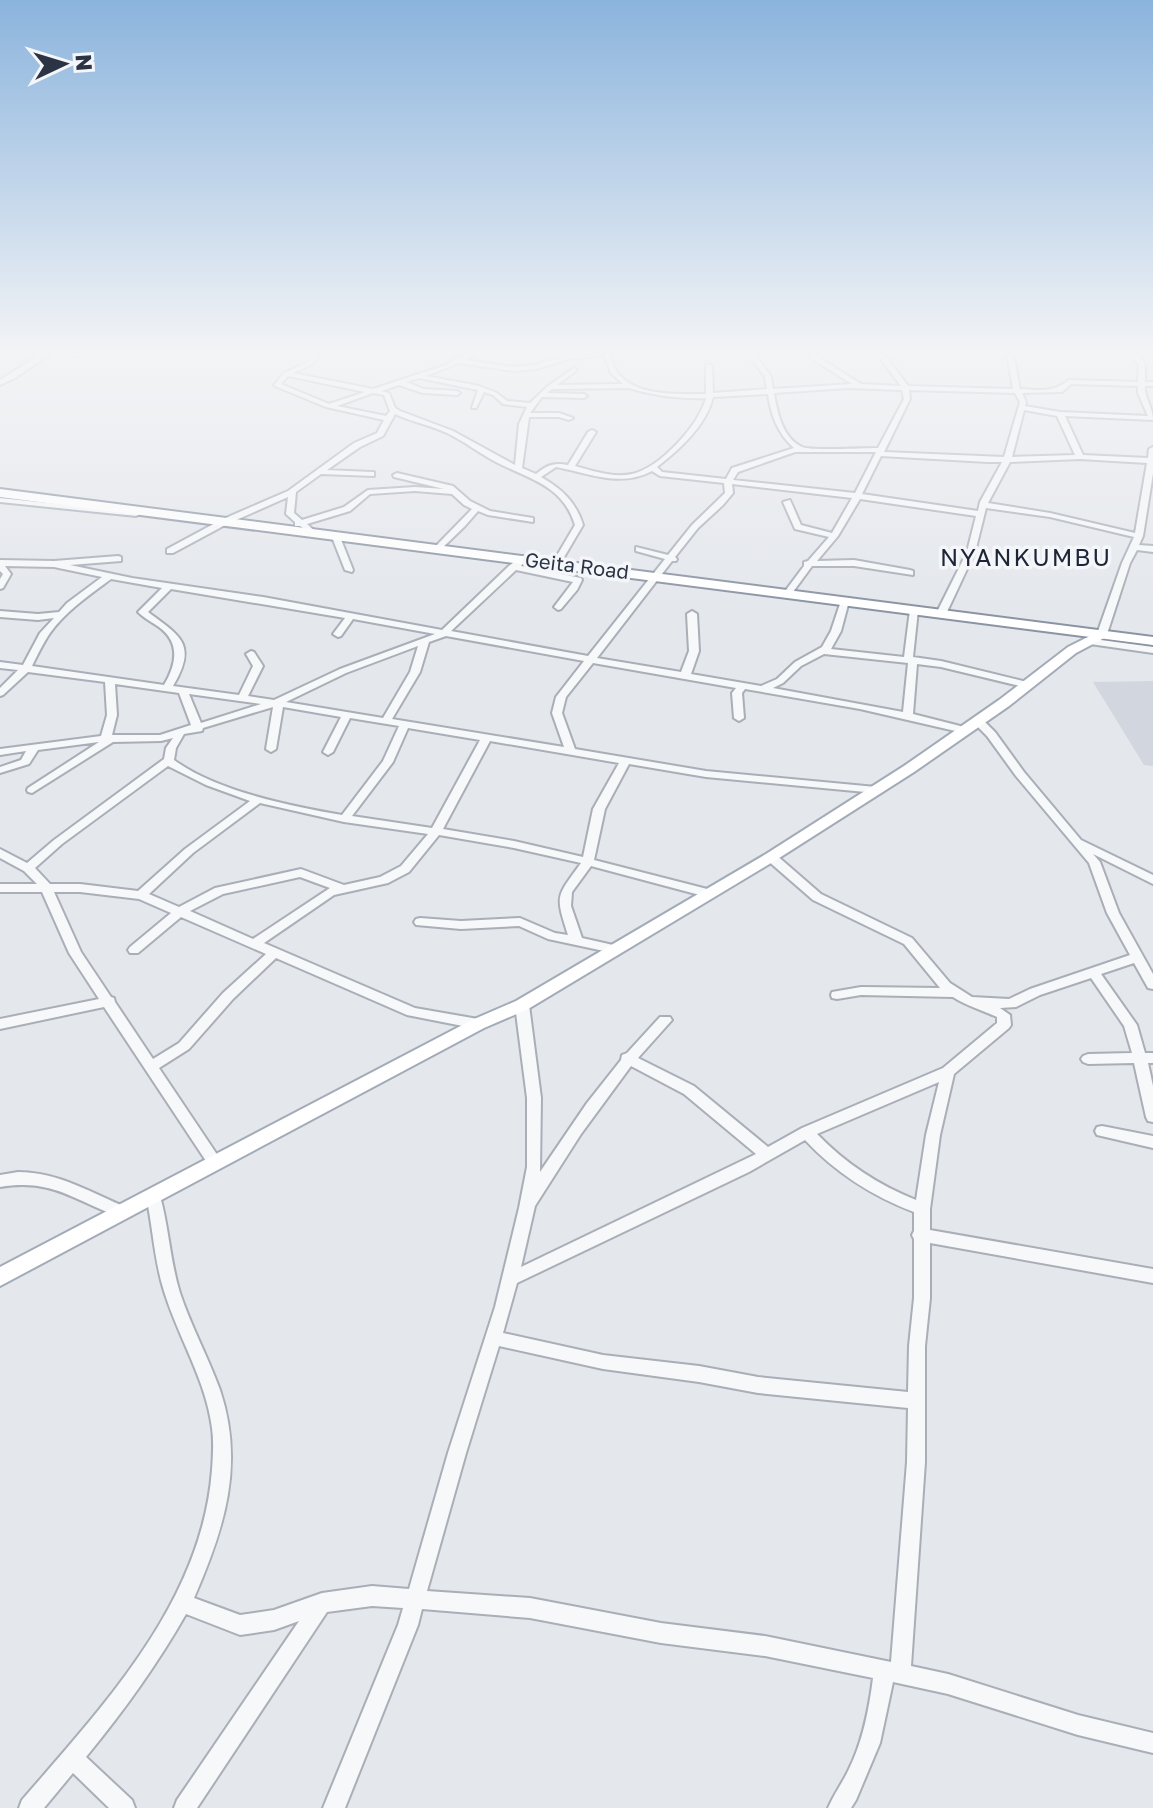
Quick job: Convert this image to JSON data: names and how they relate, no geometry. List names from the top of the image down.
{
  "streets": {
    "highway": ["Geita Road"]
  },
  "districts": ["NYANKUMBU"],
  "north": "right"
}
